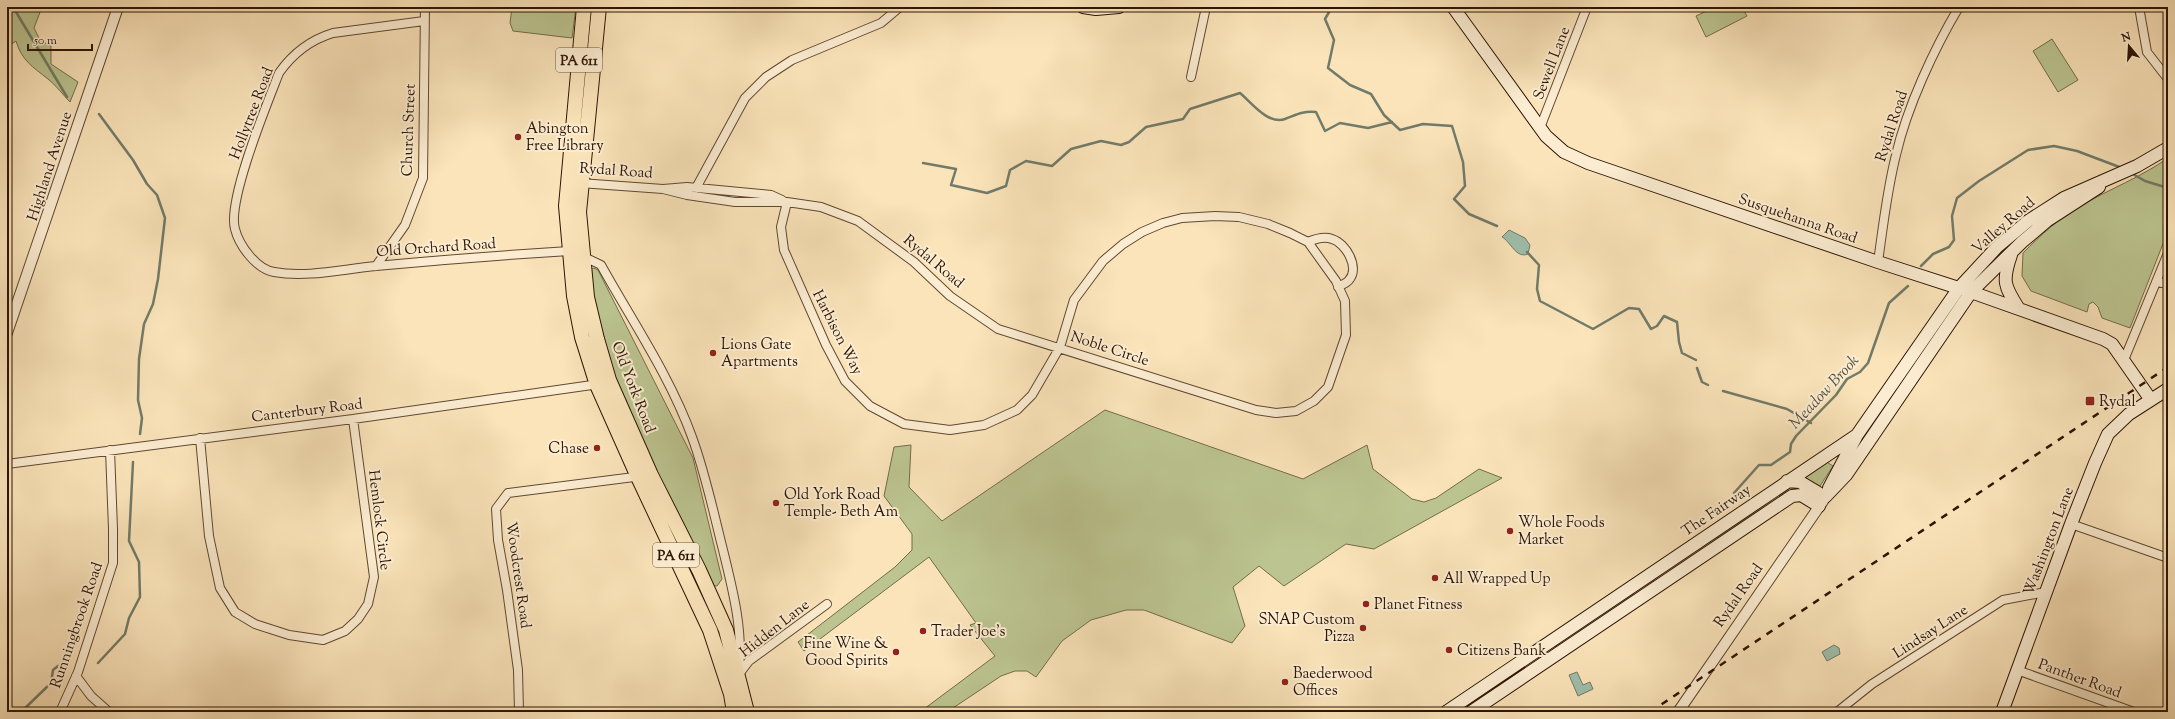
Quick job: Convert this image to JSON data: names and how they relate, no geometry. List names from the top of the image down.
{
  "streets": {
    "highway": ["PA 611", "Old York Road"],
    "main road": [
      "Rydal Road",
      "Susquehanna Road",
      "Valley Road",
      "The Fairway",
      "Washington Lane"
    ],
    "street": [
      "Sewell Lane",
      "Hollytree Road",
      "Church Street",
      "Highland Avenue",
      "Old Orchard Road",
      "Harbison Way",
      "Noble Circle",
      "Canterbury Road",
      "Hemlock Circle",
      "Woodcrest Road",
      "Runningbrook Road",
      "Hidden Lane",
      "Lindsay Lane",
      "Panther Road"
    ]
  },
  "crossings": [
    ["Sewell Lane", "Susquehanna Road"],
    ["Hollytree Road", "Church Street"],
    ["Hollytree Road", "Old Orchard Road"],
    ["Rydal Road", "Susquehanna Road"],
    ["Rydal Road", "Valley Road"],
    ["Rydal Road", "Harbison Way"],
    ["Rydal Road", "Noble Circle"],
    ["Rydal Road", "Old York Road"],
    ["Rydal Road", "The Fairway"],
    ["Church Street", "Old Orchard Road"],
    ["Susquehanna Road", "Valley Road"],
    ["Susquehanna Road", "The Fairway"],
    ["Susquehanna Road", "Washington Lane"],
    ["Valley Road", "The Fairway"],
    ["Old Orchard Road", "Old York Road"],
    ["Harbison Way", "Noble Circle"],
    ["Old York Road", "Canterbury Road"],
    ["Old York Road", "Woodcrest Road"],
    ["Old York Road", "Hidden Lane"],
    ["Canterbury Road", "Hemlock Circle"],
    ["Canterbury Road", "Runningbrook Road"],
    ["Washington Lane", "Lindsay Lane"],
    ["Washington Lane", "Panther Road"]
  ],
  "water": ["Meadow Brook"],
  "places": {
    "other": [
      "Abington Free Library",
      "Lions Gate Apartments",
      "Chase",
      "Old York Road Temple- Beth Am",
      "Whole Foods Market",
      "All Wrapped Up",
      "Planet Fitness",
      "SNAP Custom Pizza",
      "Trader Joe's",
      "Citizens Bank",
      "Fine Wine & Good Spirits",
      "Baederwood Offices"
    ],
    "transit": ["Rydal"]
  },
  "scale_bar": "50 m",
  "north": "top"
}
